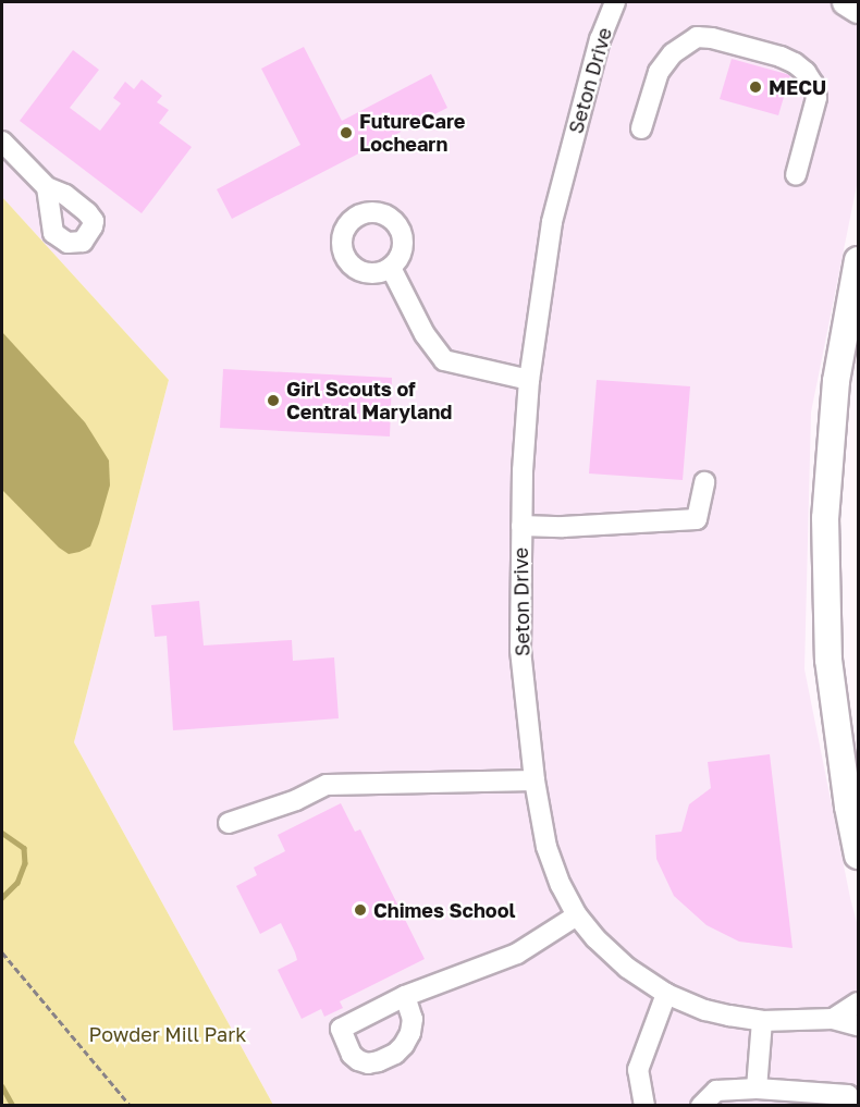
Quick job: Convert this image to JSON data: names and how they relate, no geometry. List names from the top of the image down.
{
  "streets": {
    "street": ["Seton Drive"]
  },
  "parks": ["Powder Mill Park"],
  "places": [
    "MECU",
    "FutureCare Lochearn",
    "Girl Scouts of Central Maryland",
    "Chimes School"
  ]
}
